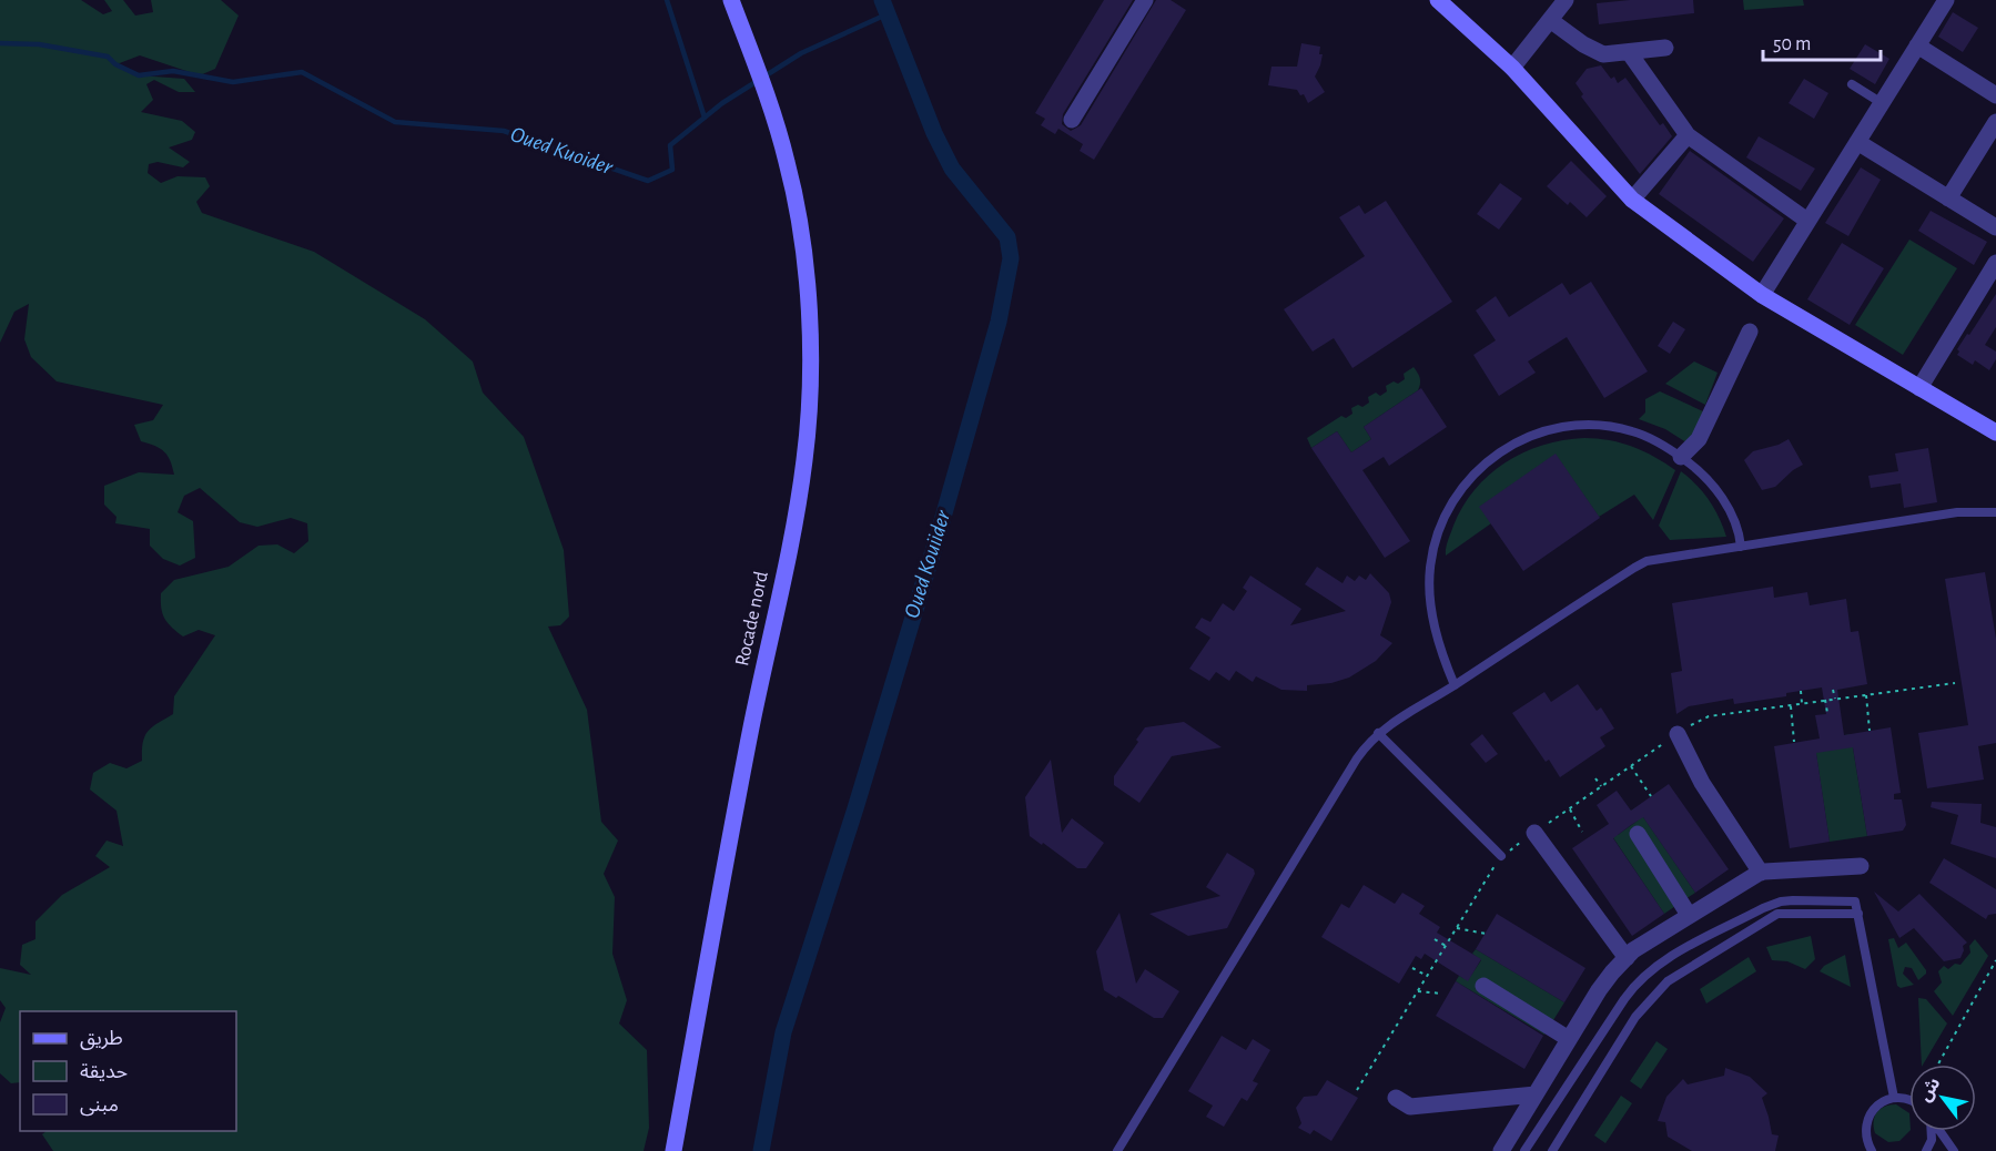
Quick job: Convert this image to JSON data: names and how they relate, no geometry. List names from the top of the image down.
{
  "streets": {
    "main road": ["Rocade nord"]
  },
  "water": ["Oued Kuoider", "Oued Kouiider"],
  "legend": ["طريق", "حديقة", "مبنى"],
  "scale_bar": "50 m",
  "north": "top left"
}
